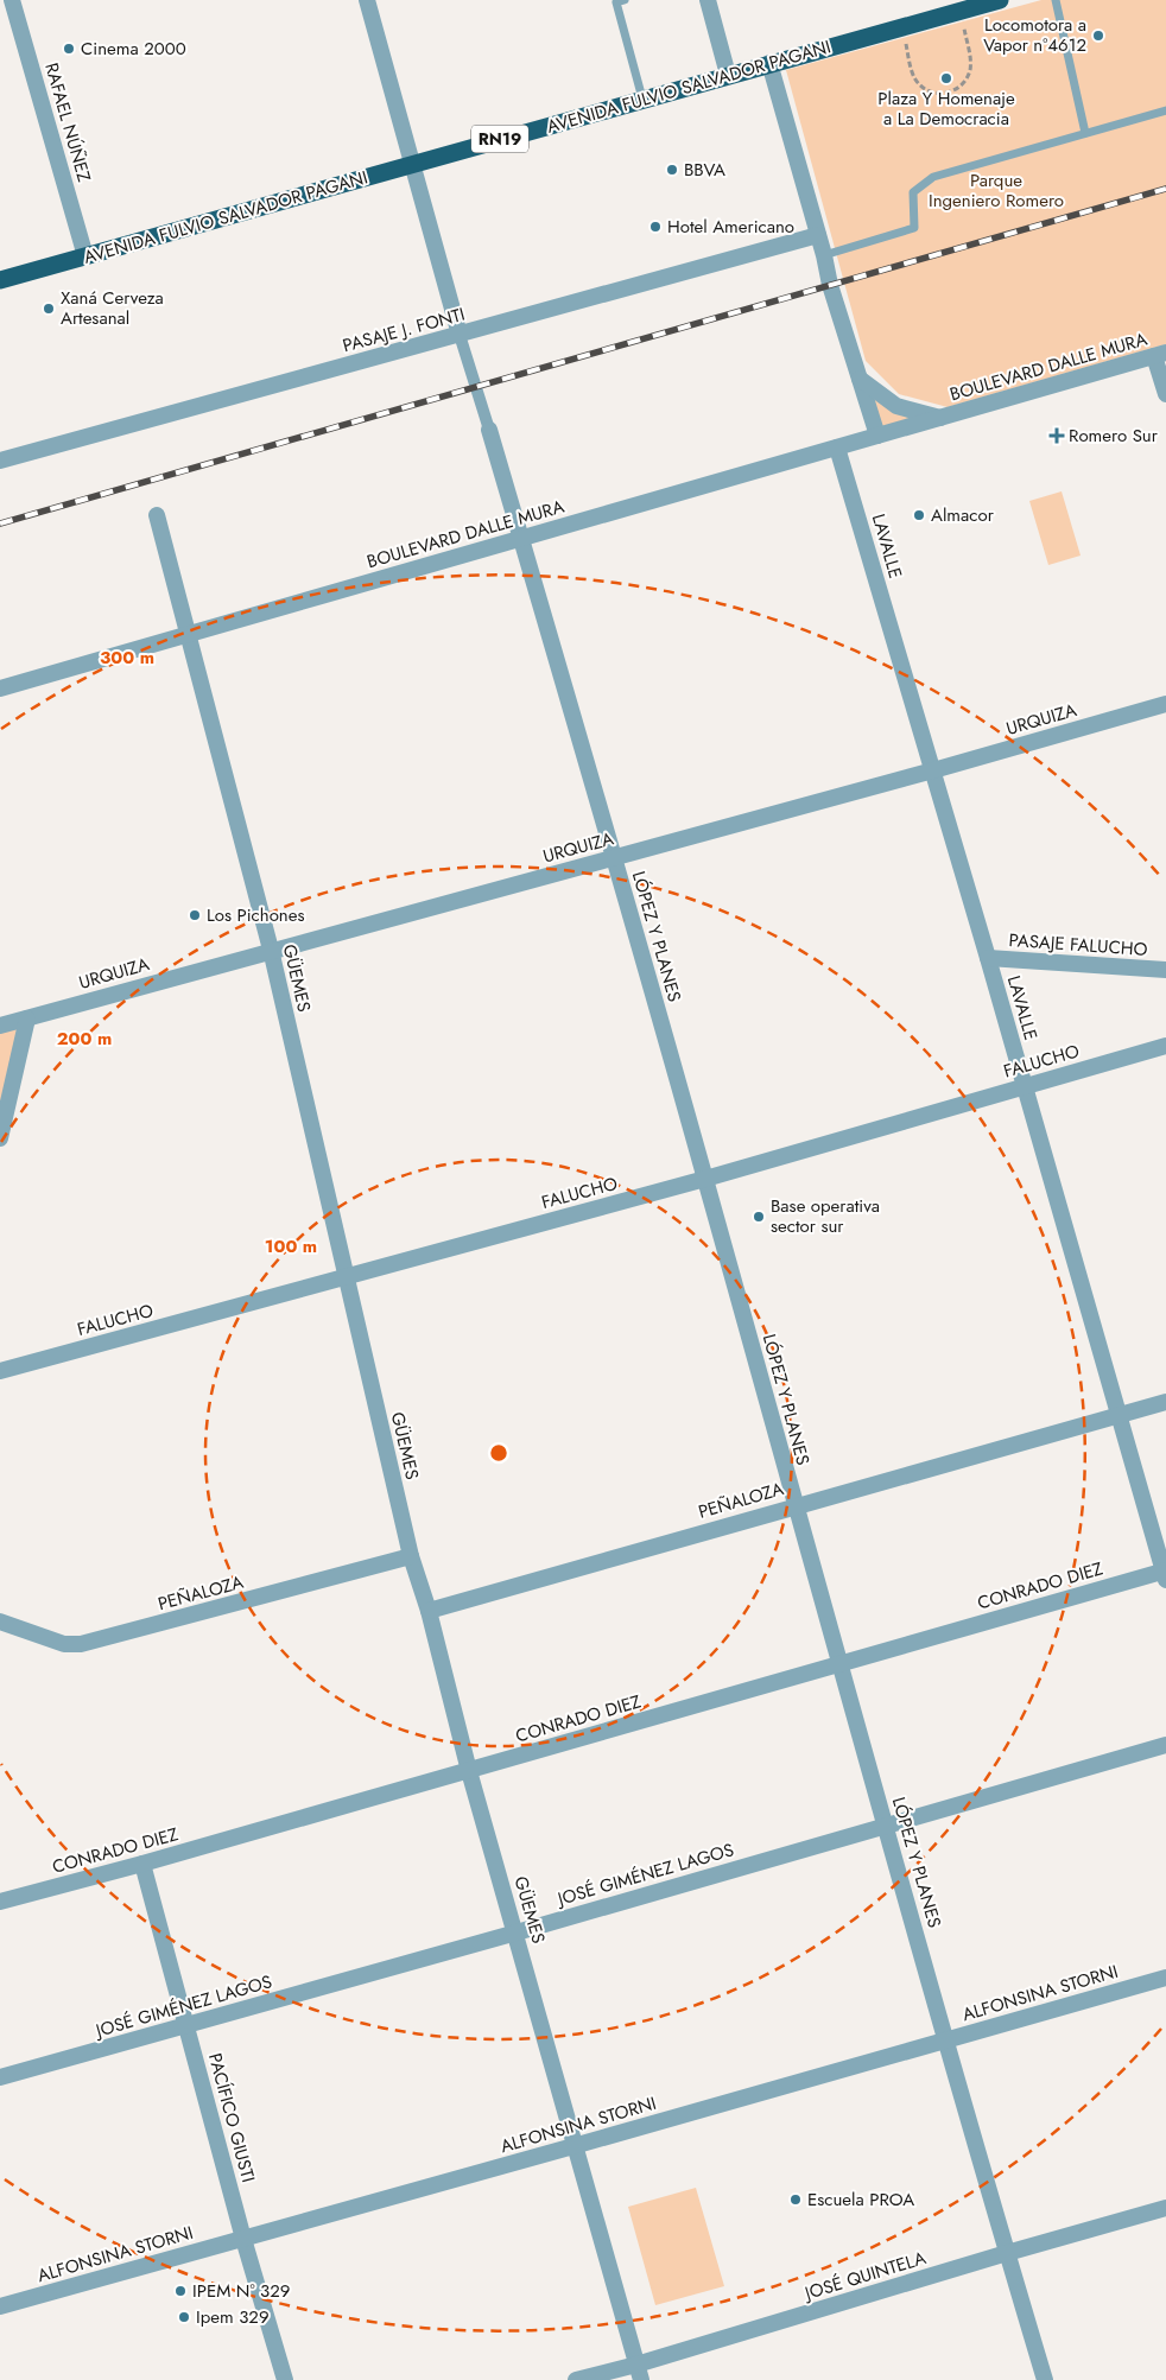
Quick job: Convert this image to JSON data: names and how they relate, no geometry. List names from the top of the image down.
{
  "streets": {
    "highway": ["AVENIDA FULVIO SALVADOR PAGANI", "RN19"],
    "street": [
      "RAFAEL NÚÑEZ",
      "PASAJE J. FONTI",
      "BOULEVARD DALLE MURA",
      "LAVALLE",
      "URQUIZA",
      "LÓPEZ Y PLANES",
      "PASAJE FALUCHO",
      "GÜEMES",
      "FALUCHO",
      "PEÑALOZA",
      "CONRADO DIEZ",
      "JOSÉ GIMÉNEZ LAGOS",
      "ALFONSINA STORNI",
      "PACÍFICO GIUSTI",
      "JOSÉ QUINTELA"
    ]
  },
  "crossings": [
    ["AVENIDA FULVIO SALVADOR PAGANI", "RAFAEL NÚÑEZ"],
    ["BOULEVARD DALLE MURA", "LAVALLE"],
    ["BOULEVARD DALLE MURA", "LÓPEZ Y PLANES"],
    ["BOULEVARD DALLE MURA", "GÜEMES"],
    ["LAVALLE", "URQUIZA"],
    ["LAVALLE", "PASAJE FALUCHO"],
    ["LAVALLE", "FALUCHO"],
    ["LAVALLE", "PEÑALOZA"],
    ["LAVALLE", "CONRADO DIEZ"],
    ["URQUIZA", "LÓPEZ Y PLANES"],
    ["URQUIZA", "GÜEMES"],
    ["LÓPEZ Y PLANES", "FALUCHO"],
    ["LÓPEZ Y PLANES", "PEÑALOZA"],
    ["LÓPEZ Y PLANES", "CONRADO DIEZ"],
    ["LÓPEZ Y PLANES", "JOSÉ GIMÉNEZ LAGOS"],
    ["LÓPEZ Y PLANES", "ALFONSINA STORNI"],
    ["LÓPEZ Y PLANES", "JOSÉ QUINTELA"],
    ["GÜEMES", "FALUCHO"],
    ["GÜEMES", "PEÑALOZA"],
    ["GÜEMES", "CONRADO DIEZ"],
    ["GÜEMES", "JOSÉ GIMÉNEZ LAGOS"],
    ["GÜEMES", "ALFONSINA STORNI"],
    ["GÜEMES", "JOSÉ QUINTELA"],
    ["CONRADO DIEZ", "PACÍFICO GIUSTI"],
    ["JOSÉ GIMÉNEZ LAGOS", "PACÍFICO GIUSTI"],
    ["ALFONSINA STORNI", "PACÍFICO GIUSTI"]
  ],
  "parks": ["Parque Ingeniero Romero"],
  "places": {
    "other": [
      "Locomotora a Vapor n°4612",
      "Cinema 2000",
      "Plaza Y Homenaje a La Democracia",
      "BBVA",
      "Hotel Americano",
      "Xaná Cerveza Artesanal",
      "Almacor",
      "Los Pichones",
      "Base operativa sector sur",
      "Escuela PROA",
      "IPEM N° 329",
      "Ipem 329"
    ],
    "health": ["Romero Sur"]
  },
  "rings": ["300 m", "200 m", "100 m"]
}
